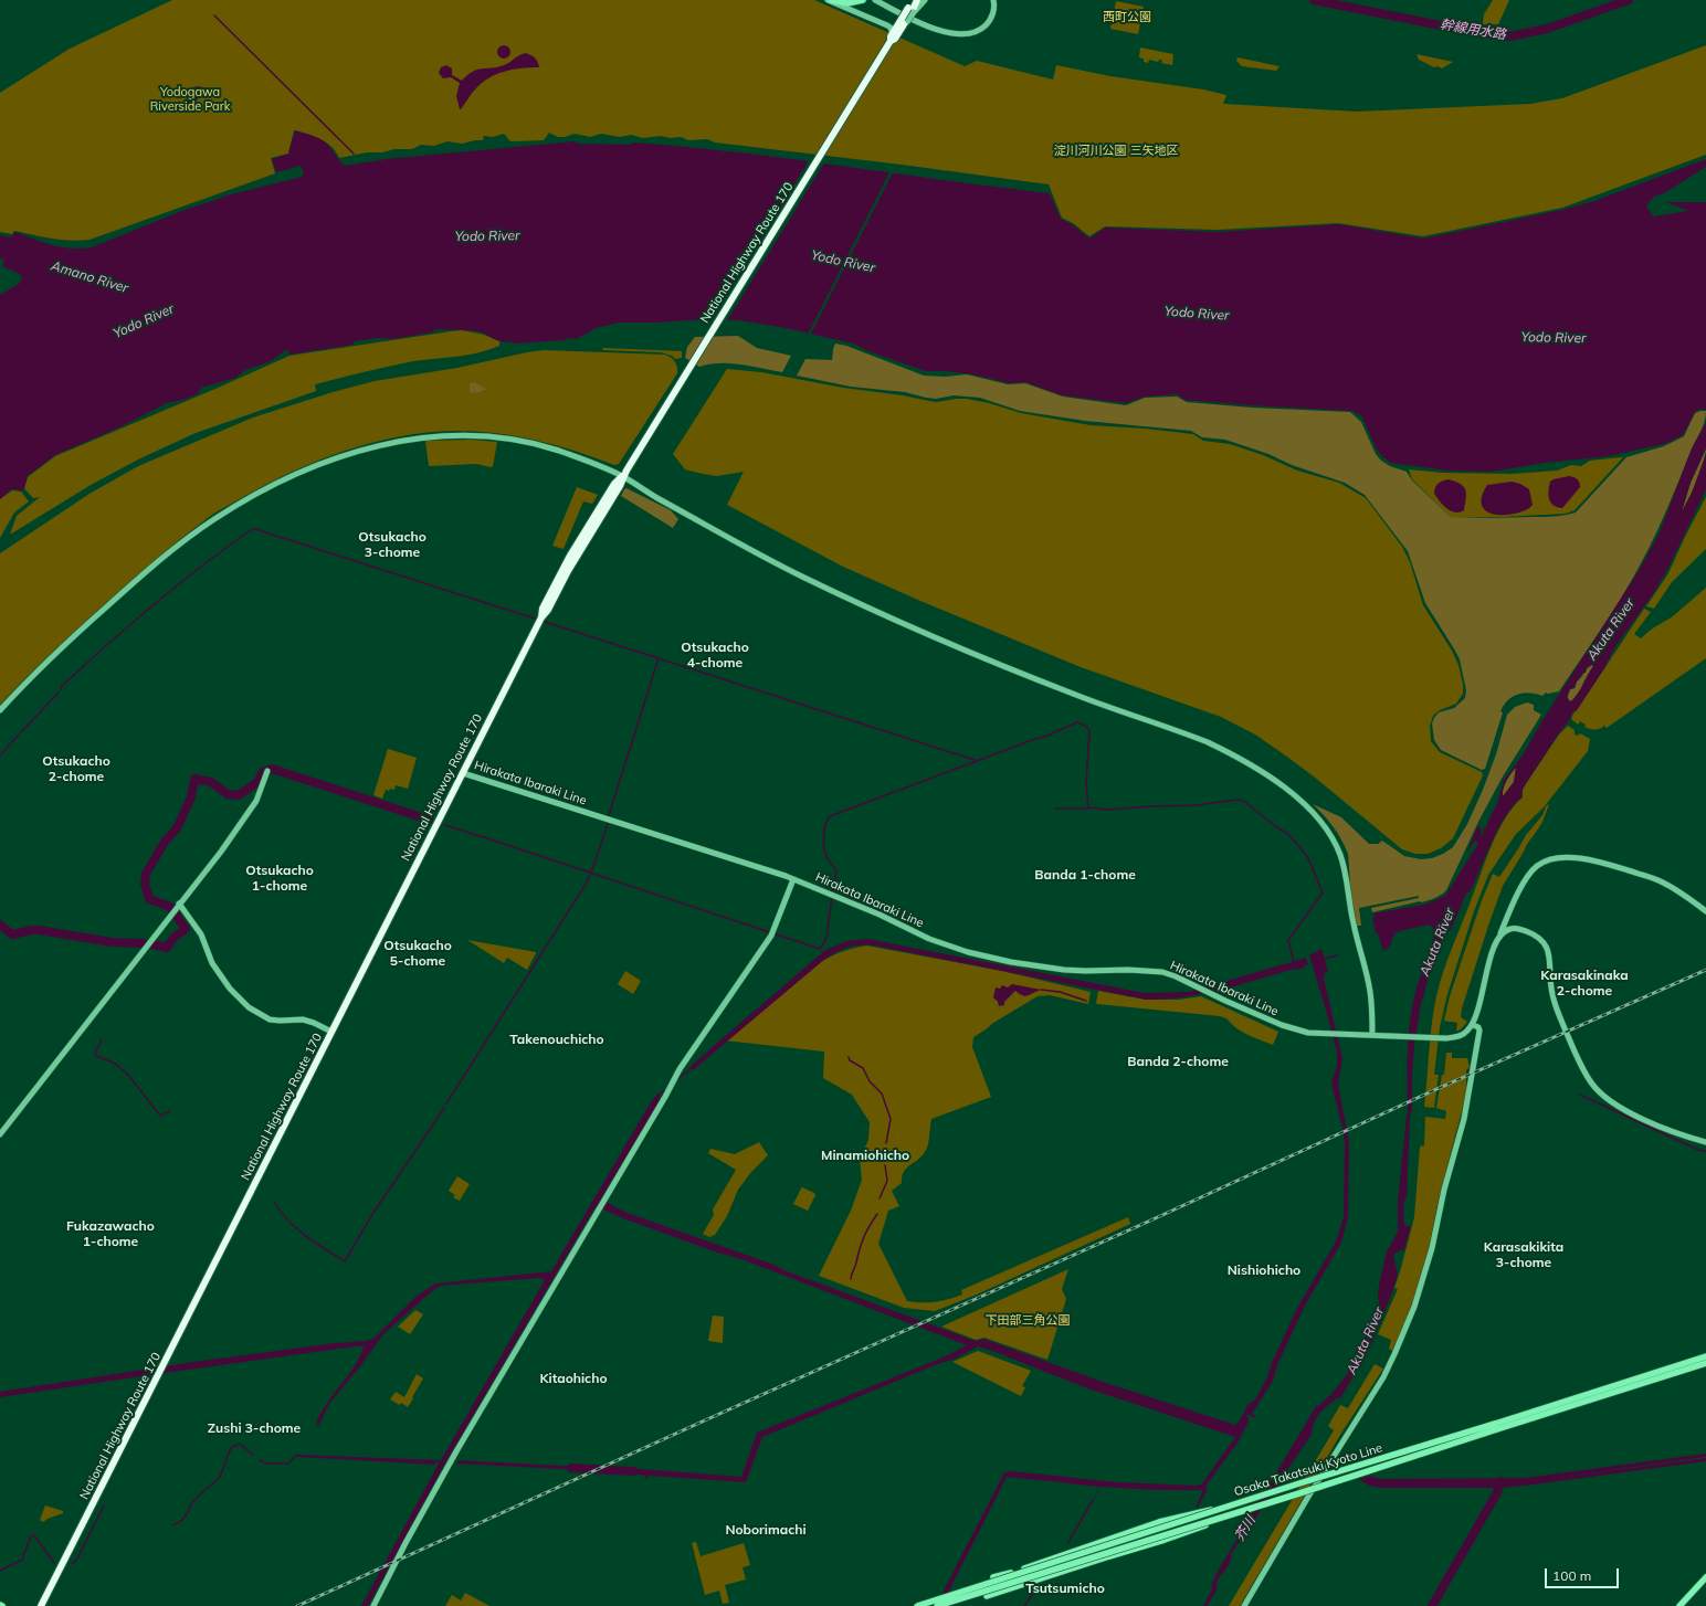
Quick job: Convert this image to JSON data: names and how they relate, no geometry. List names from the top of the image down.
{
  "streets": {
    "highway": ["National Highway Route 170"],
    "main road": ["Osaka Takatsuki Kyoto Line"],
    "street": ["Hirakata Ibaraki Line"]
  },
  "crossings": [
    ["National Highway Route 170", "Hirakata Ibaraki Line"]
  ],
  "districts": [
    "Otsukacho 3-chome",
    "Otsukacho 4-chome",
    "Otsukacho 2-chome",
    "Otsukacho 1-chome",
    "Banda 1-chome",
    "Otsukacho 5-chome",
    "Karasakinaka 2-chome",
    "Takenouchicho",
    "Banda 2-chome",
    "Minamiohicho",
    "Fukazawacho 1-chome",
    "Karasakikita 3-chome",
    "Nishiohicho",
    "Kitaohicho",
    "Zushi 3-chome",
    "Noborimachi",
    "Tsutsumicho"
  ],
  "water": [
    "幹線用水路",
    "Yodo River",
    "Amano River",
    "Akuta River",
    "芥川"
  ],
  "parks": [
    "西町公園",
    "Yodogawa Riverside Park",
    "淀川河川公園 三矢地区",
    "下田部三角公園"
  ],
  "scale_bar": "100 m"
}
